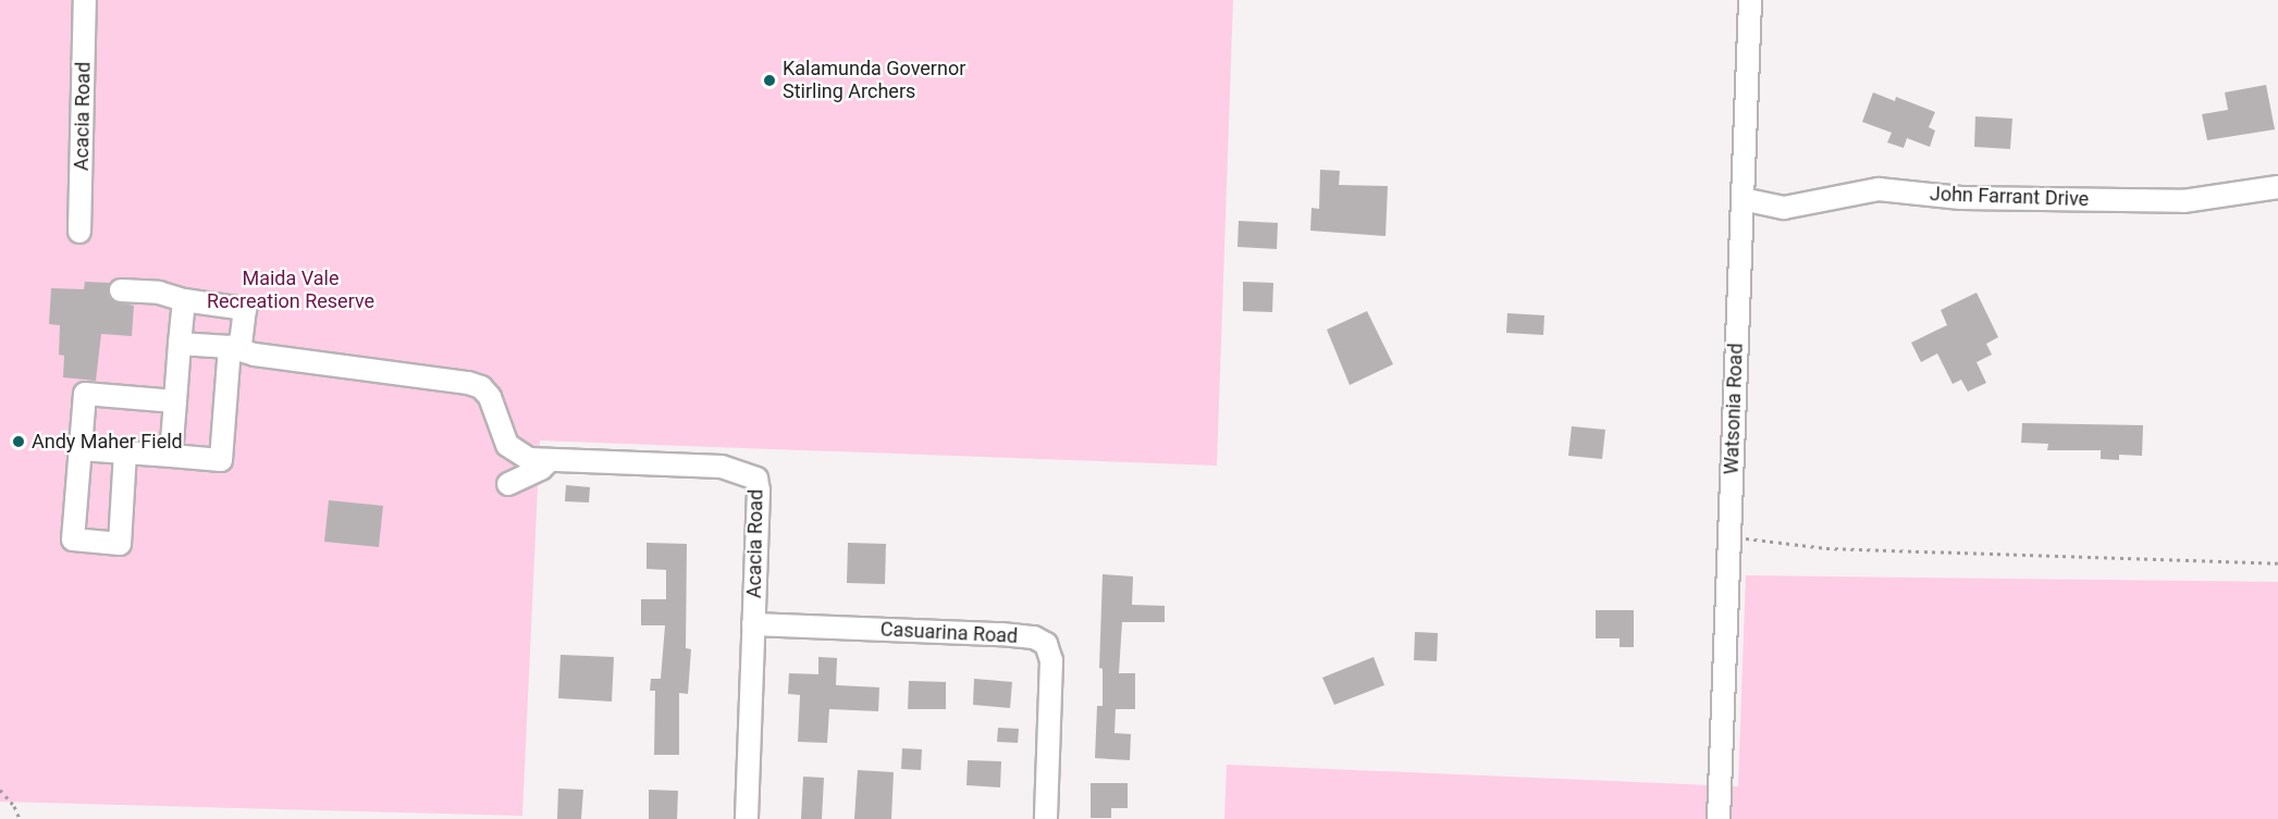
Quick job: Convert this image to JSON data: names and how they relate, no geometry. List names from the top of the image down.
{
  "streets": {
    "street": [
      "Acacia Road",
      "John Farrant Drive",
      "Watsonia Road",
      "Casuarina Road"
    ]
  },
  "crossings": [
    ["Acacia Road", "Casuarina Road"],
    ["John Farrant Drive", "Watsonia Road"]
  ],
  "parks": ["Maida Vale Recreation Reserve"],
  "places": ["Kalamunda Governor Stirling Archers", "Andy Maher Field"]
}
